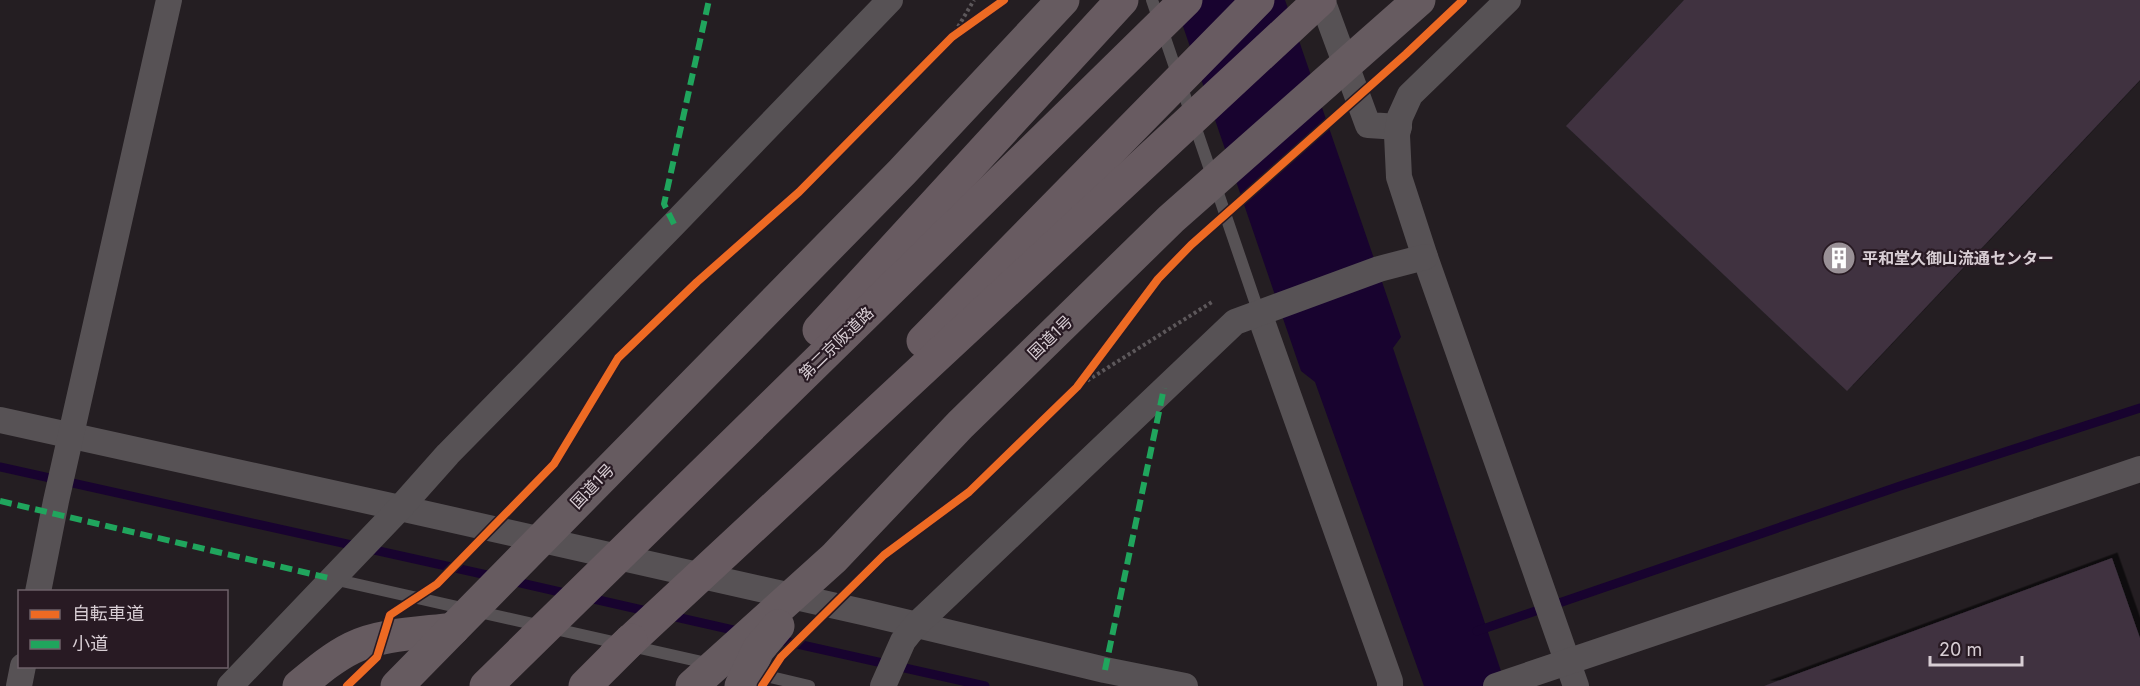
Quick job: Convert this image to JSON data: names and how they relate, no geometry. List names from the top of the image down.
{
  "streets": {
    "highway": ["国道1号", "第二京阪道路"]
  },
  "places": {
    "building": ["平和堂久御山流通センター"]
  },
  "legend": ["自転車道", "小道"],
  "scale_bar": "20 m"
}
